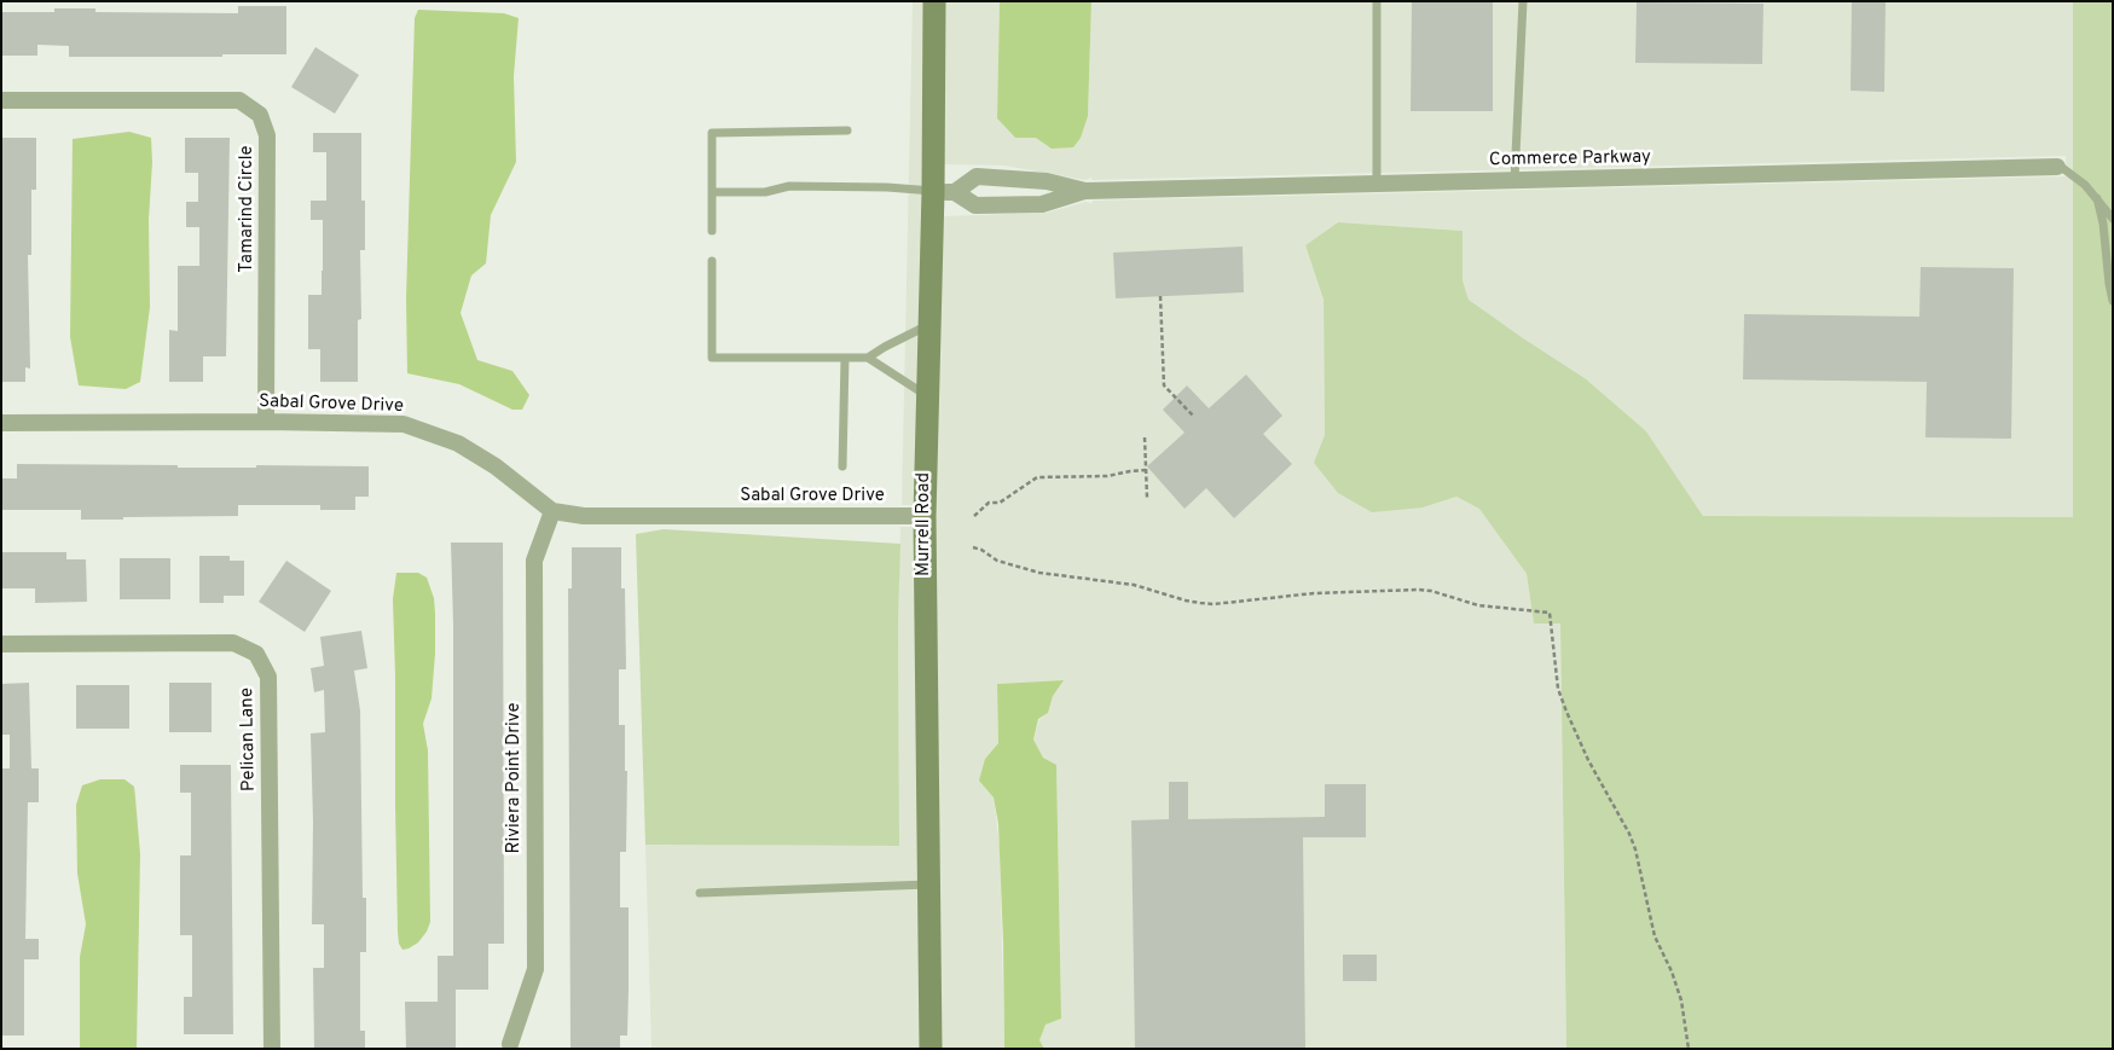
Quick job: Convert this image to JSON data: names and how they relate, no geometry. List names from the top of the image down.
{
  "streets": {
    "street": [
      "Commerce Parkway",
      "Tamarind Circle",
      "Sabal Grove Drive",
      "Murrell Road",
      "Pelican Lane",
      "Riviera Point Drive"
    ]
  },
  "crossings": [
    ["Commerce Parkway", "Murrell Road"],
    ["Tamarind Circle", "Sabal Grove Drive"],
    ["Sabal Grove Drive", "Murrell Road"],
    ["Sabal Grove Drive", "Riviera Point Drive"]
  ]
}
